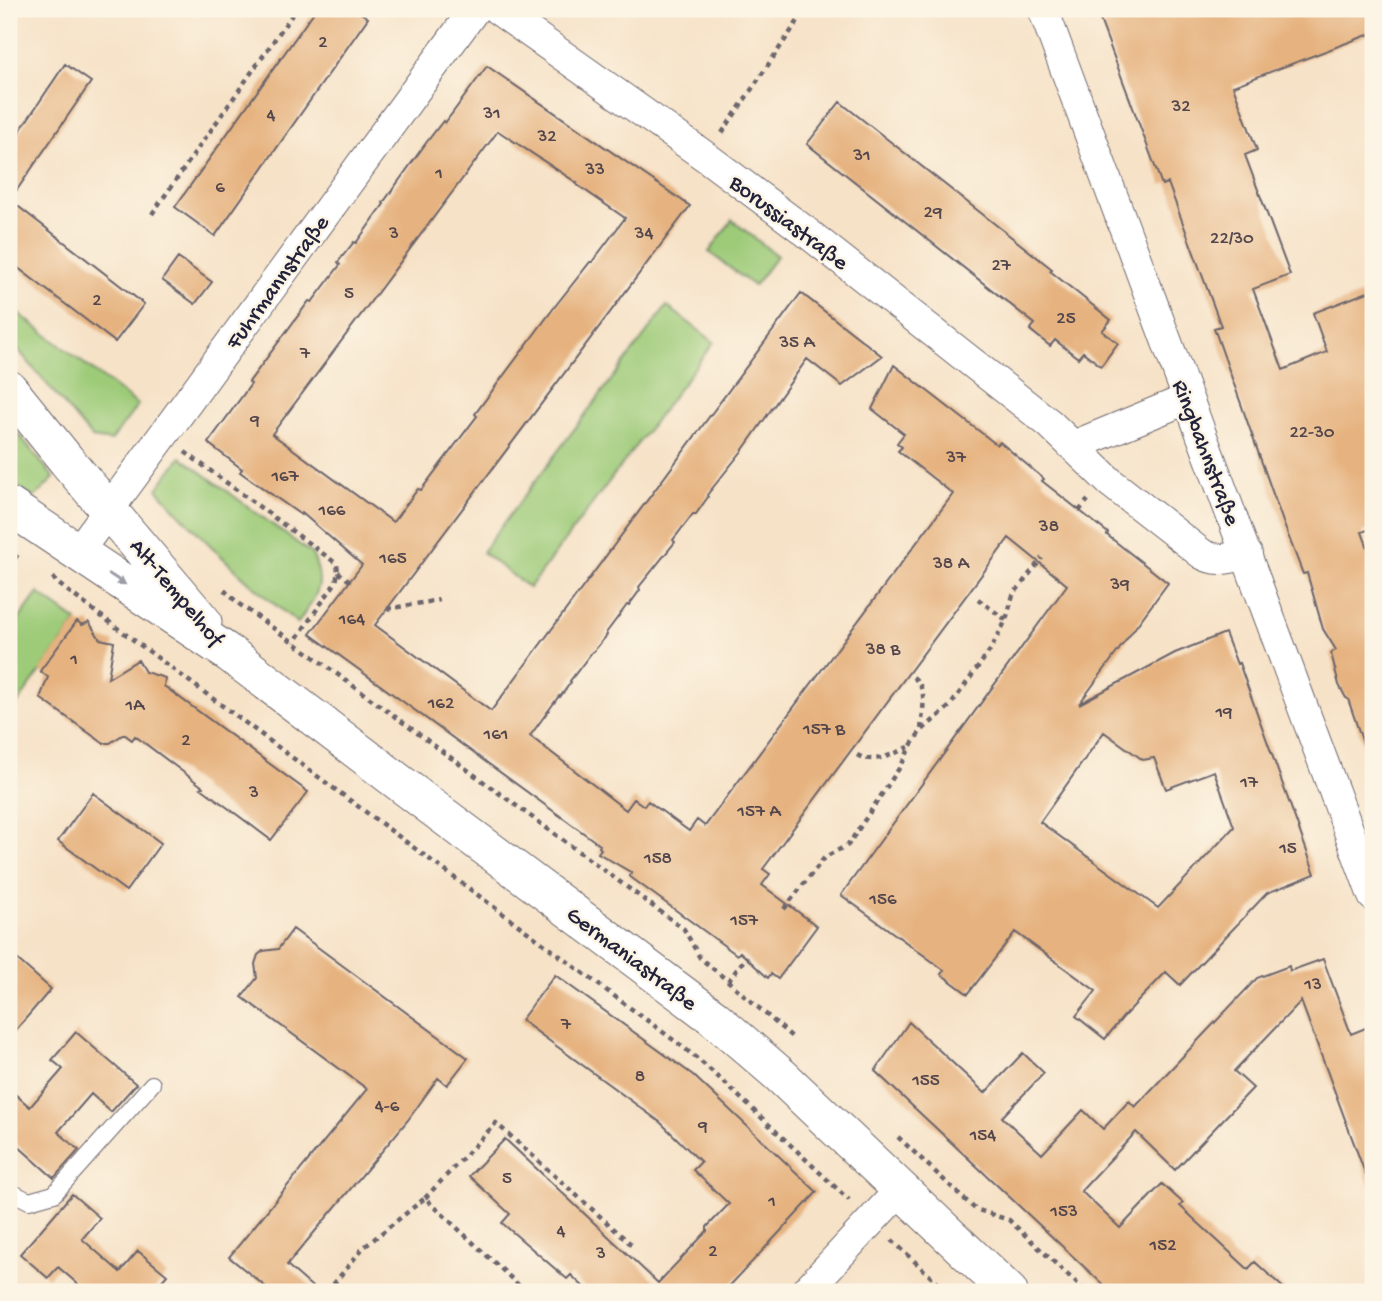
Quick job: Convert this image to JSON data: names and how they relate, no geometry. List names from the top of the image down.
{
  "streets": {
    "street": [
      "Borussiastraße",
      "Fuhrmannstraße",
      "Ringbahnstraße",
      "Alt-Tempelhof",
      "Germaniastraße"
    ]
  },
  "crossings": [
    ["Borussiastraße", "Ringbahnstraße"],
    ["Fuhrmannstraße", "Alt-Tempelhof"],
    ["Alt-Tempelhof", "Germaniastraße"]
  ],
  "house_numbers": [
    "2",
    "32",
    "31",
    "4",
    "32",
    "31",
    "33",
    "1",
    "6",
    "29",
    "3",
    "34",
    "22/30",
    "27",
    "5",
    "2",
    "25",
    "35 A",
    "7",
    "9",
    "22-30",
    "37",
    "167",
    "166",
    "38",
    "165",
    "38 A",
    "39",
    "164",
    "38 B",
    "1",
    "162",
    "1A",
    "19",
    "157 B",
    "161",
    "2",
    "17",
    "3",
    "157 A",
    "15",
    "158",
    "156",
    "157",
    "13",
    "7",
    "8",
    "155",
    "4-6",
    "9",
    "154",
    "5",
    "1",
    "153",
    "4",
    "152",
    "2",
    "3"
  ]
}
